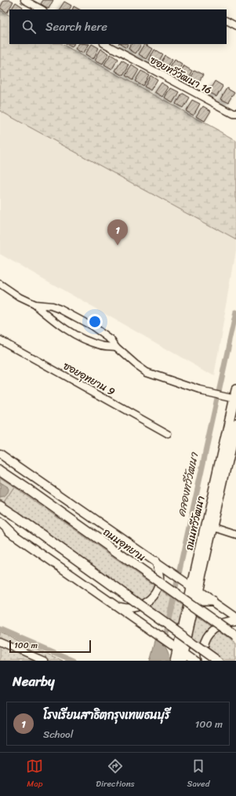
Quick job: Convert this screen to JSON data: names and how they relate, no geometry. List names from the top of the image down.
{
  "streets": {
    "main road": ["ถนนทวีวัฒนา", "ถนนอุทยาน"],
    "street": ["ซอยทวีวัฒนา 16", "ซอยอุทยาน 9"]
  },
  "crossings": [
    ["ถนนทวีวัฒนา", "ถนนอุทยาน"]
  ],
  "water": ["คลองทวีวัฒนา"],
  "scale_bar": "100 m",
  "page": {
    "search": "Search here",
    "pins": "1",
    "scale": "100 m",
    "heading": "Nearby",
    "list": [
      {
        "mark": "1",
        "name": "โรงเรียนสาธิตกรุงเทพธนบุรี",
        "note": "School",
        "value": "100 m"
      }
    ],
    "nav": ["Map", "Directions", "Saved"]
  }
}
